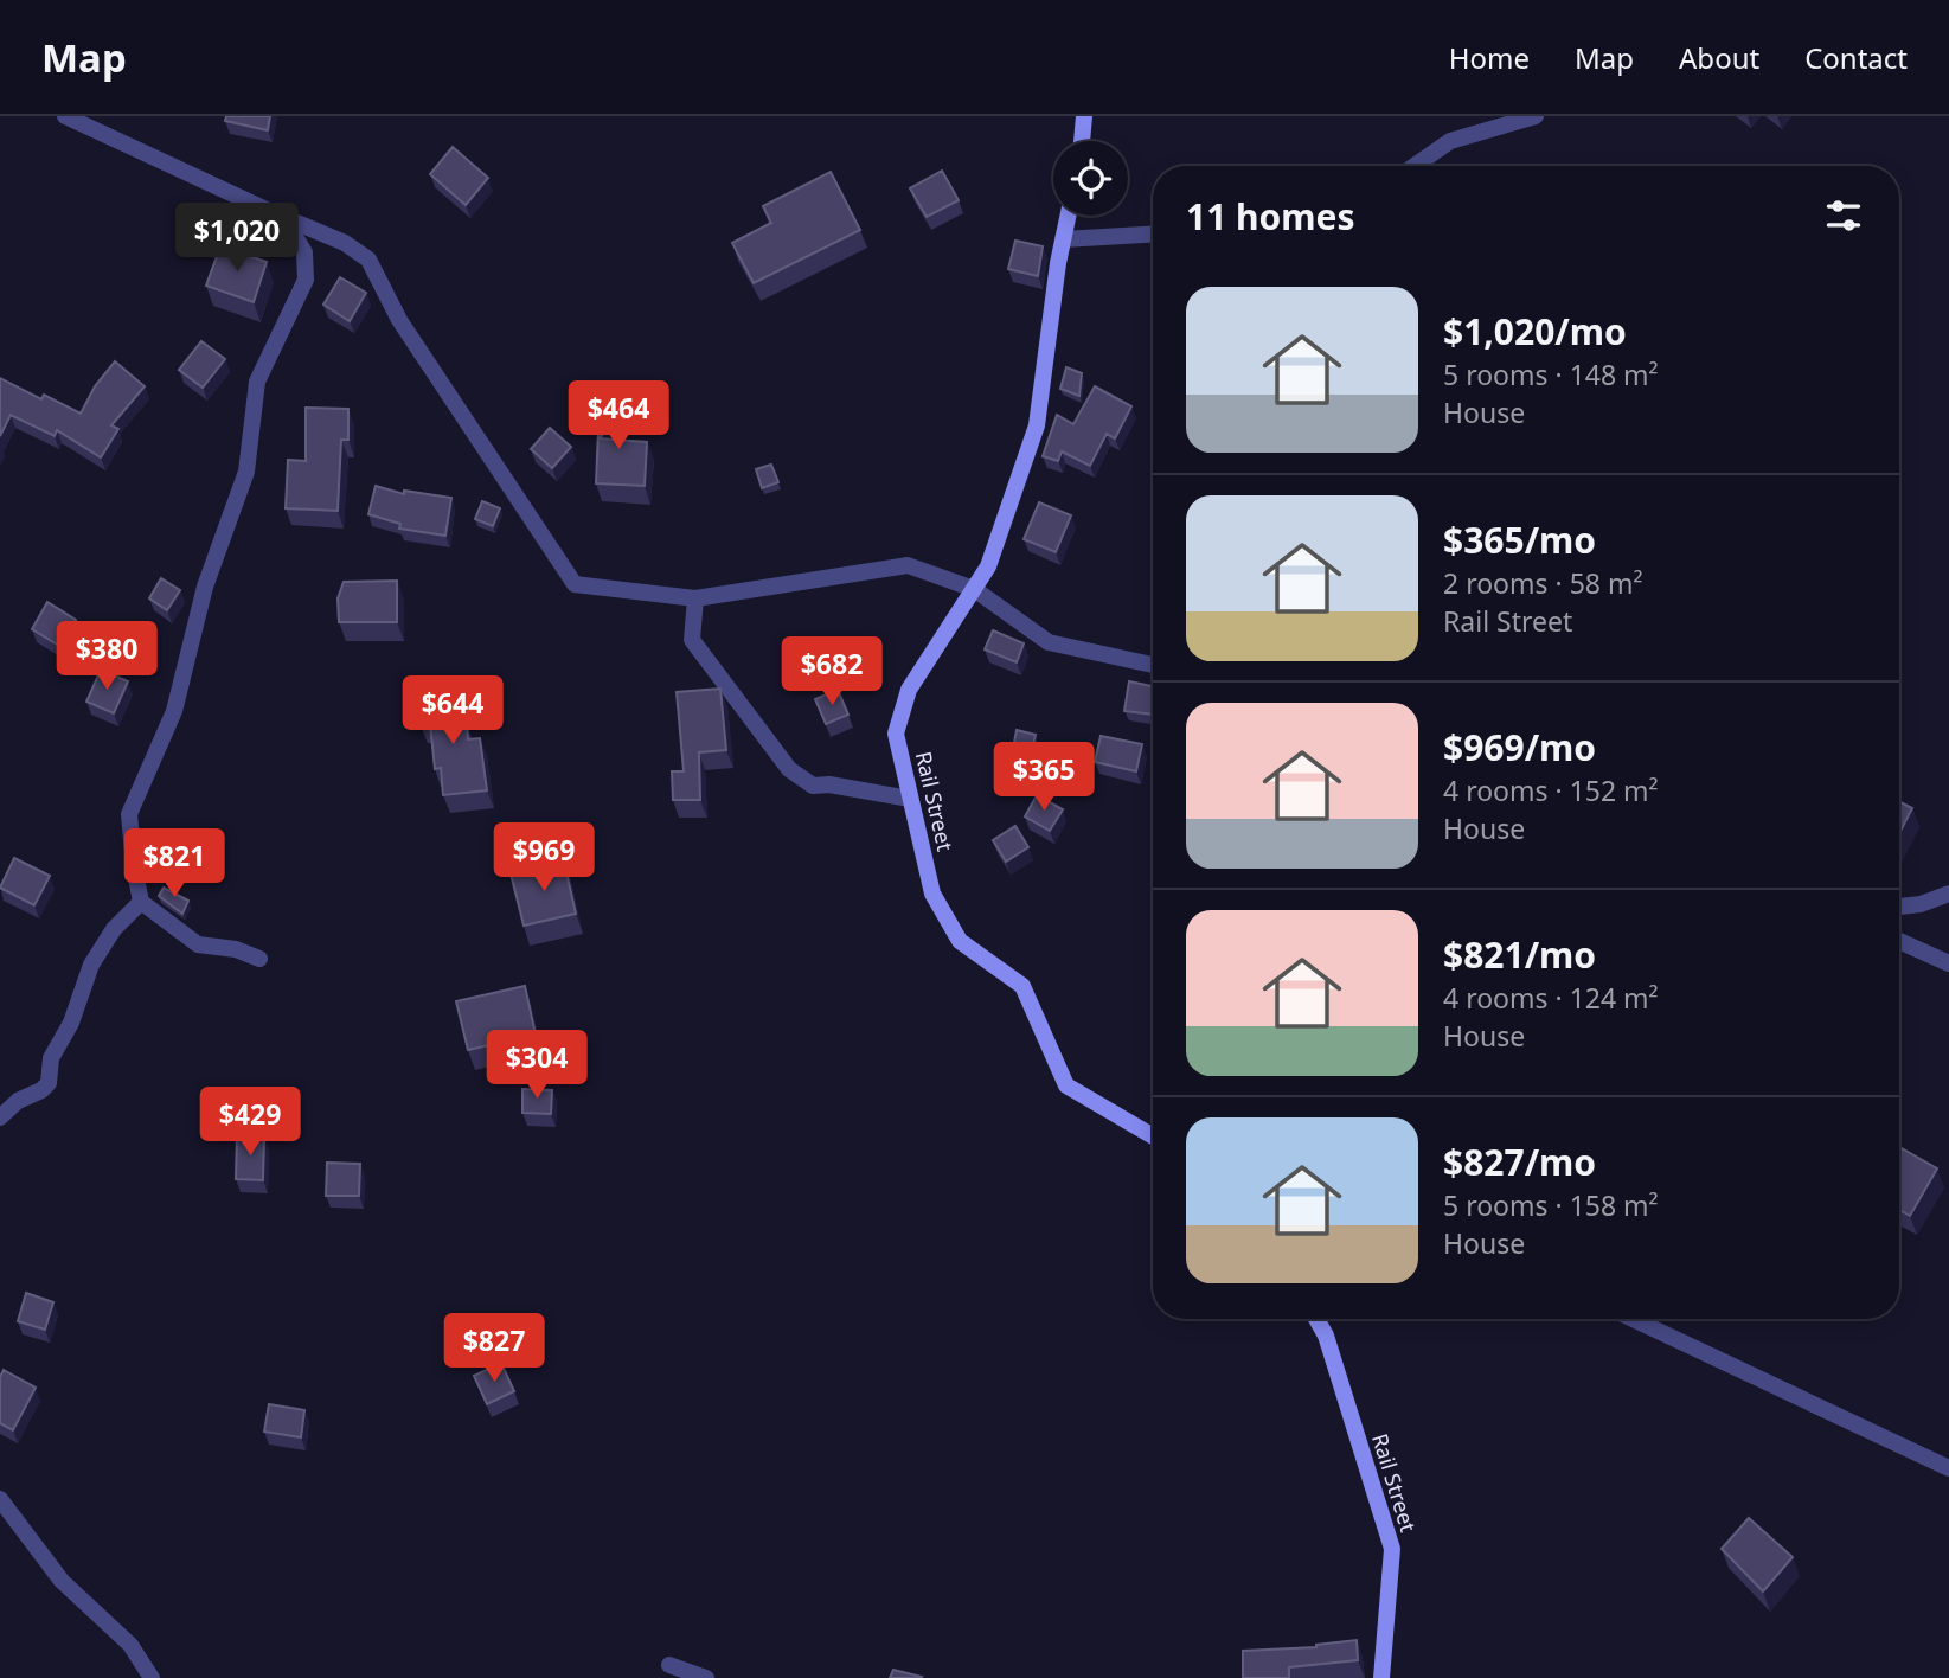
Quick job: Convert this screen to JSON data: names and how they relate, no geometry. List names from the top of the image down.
{
  "streets": {
    "street": ["Rail Street"]
  },
  "page": {
    "header": "Map",
    "nav": [
      "Home",
      "Map",
      "About",
      "Contact"
    ],
    "heading": "11 homes",
    "price": [
      "$1,020",
      "$464",
      "$380",
      "$682",
      "$644",
      "$365",
      "$969",
      "$821",
      "$304",
      "$429",
      "$827"
    ],
    "list": [
      {
        "name": "$1,020/mo",
        "note": "5 rooms · 148 m² · House"
      },
      {
        "name": "$365/mo",
        "note": "2 rooms · 58 m² · Rail Street"
      },
      {
        "name": "$969/mo",
        "note": "4 rooms · 152 m² · House"
      },
      {
        "name": "$821/mo",
        "note": "4 rooms · 124 m² · House"
      },
      {
        "name": "$827/mo",
        "note": "5 rooms · 158 m² · House"
      }
    ]
  }
}
